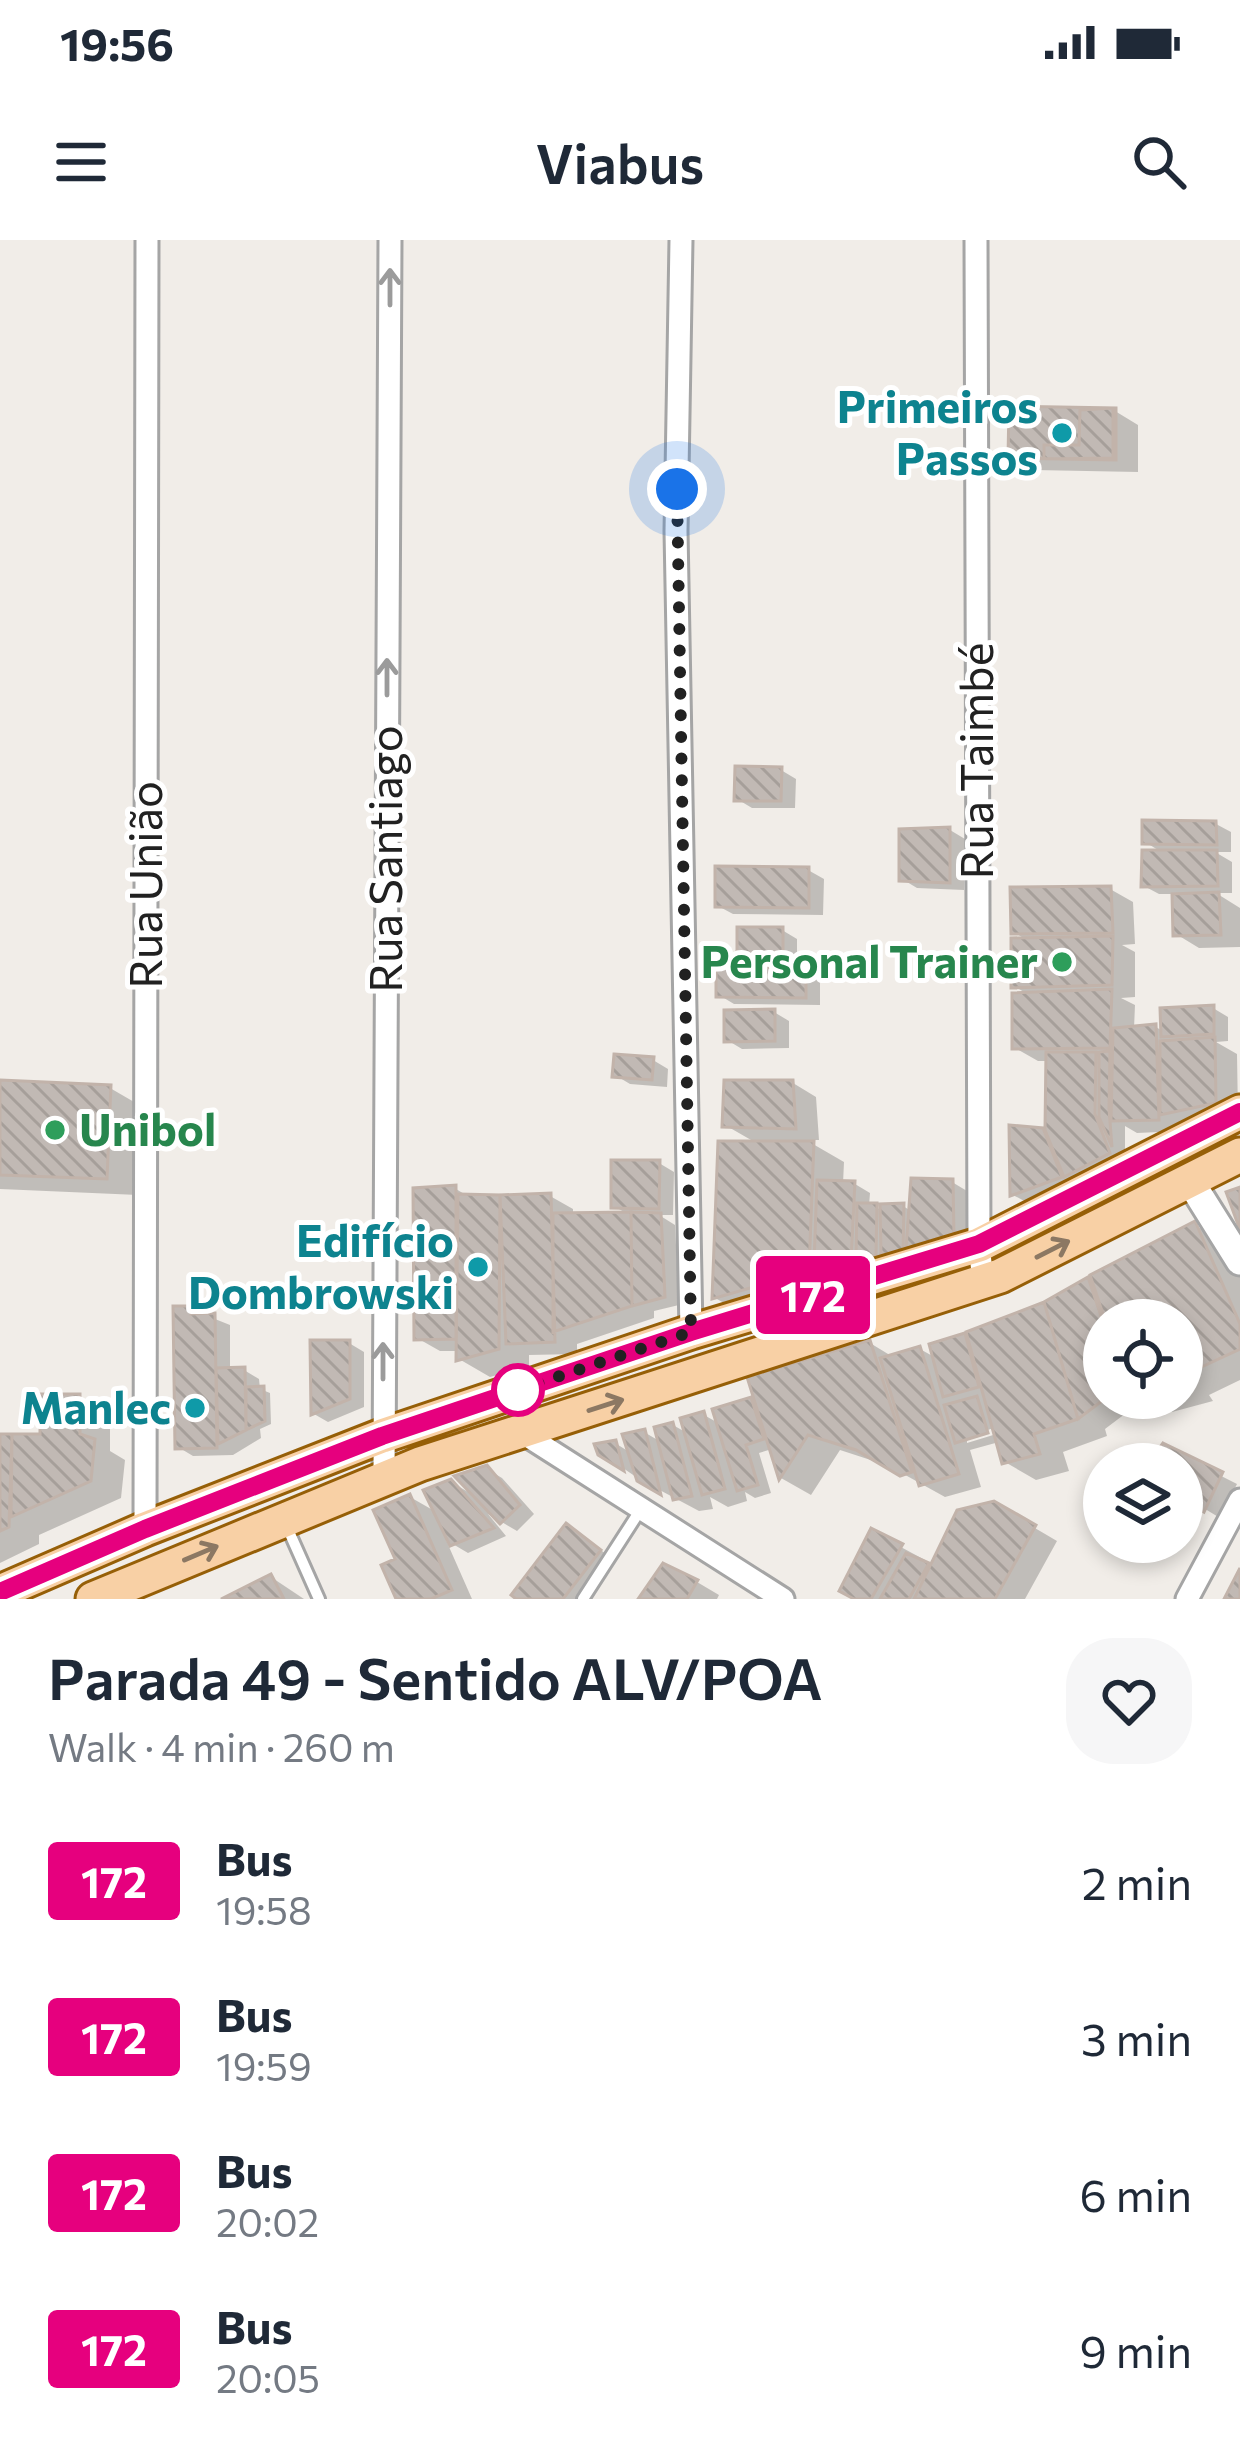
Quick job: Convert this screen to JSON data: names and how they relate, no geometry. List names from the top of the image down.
{
  "streets": {
    "street": ["Rua Taimbé", "Rua Santiago", "Rua União"]
  },
  "one_way": ["Rua Santiago"],
  "places": [
    "Primeiros Passos",
    "Personal Trainer",
    "Unibol",
    "Edifício Dombrowski",
    "Manlec"
  ],
  "lines": ["bus line 172"],
  "page": {
    "status": "19:56",
    "header": "Viabus",
    "on_map": "172",
    "heading": ["Parada 49 - Sentido ALV/POA", "Walk · 4 min · 260 m"],
    "list": [
      {
        "mark": "172",
        "name": "Bus",
        "note": "19:58",
        "value": "2 min"
      },
      {
        "mark": "172",
        "name": "Bus",
        "note": "19:59",
        "value": "3 min"
      },
      {
        "mark": "172",
        "name": "Bus",
        "note": "20:02",
        "value": "6 min"
      },
      {
        "mark": "172",
        "name": "Bus",
        "note": "20:05",
        "value": "9 min"
      }
    ]
  }
}
